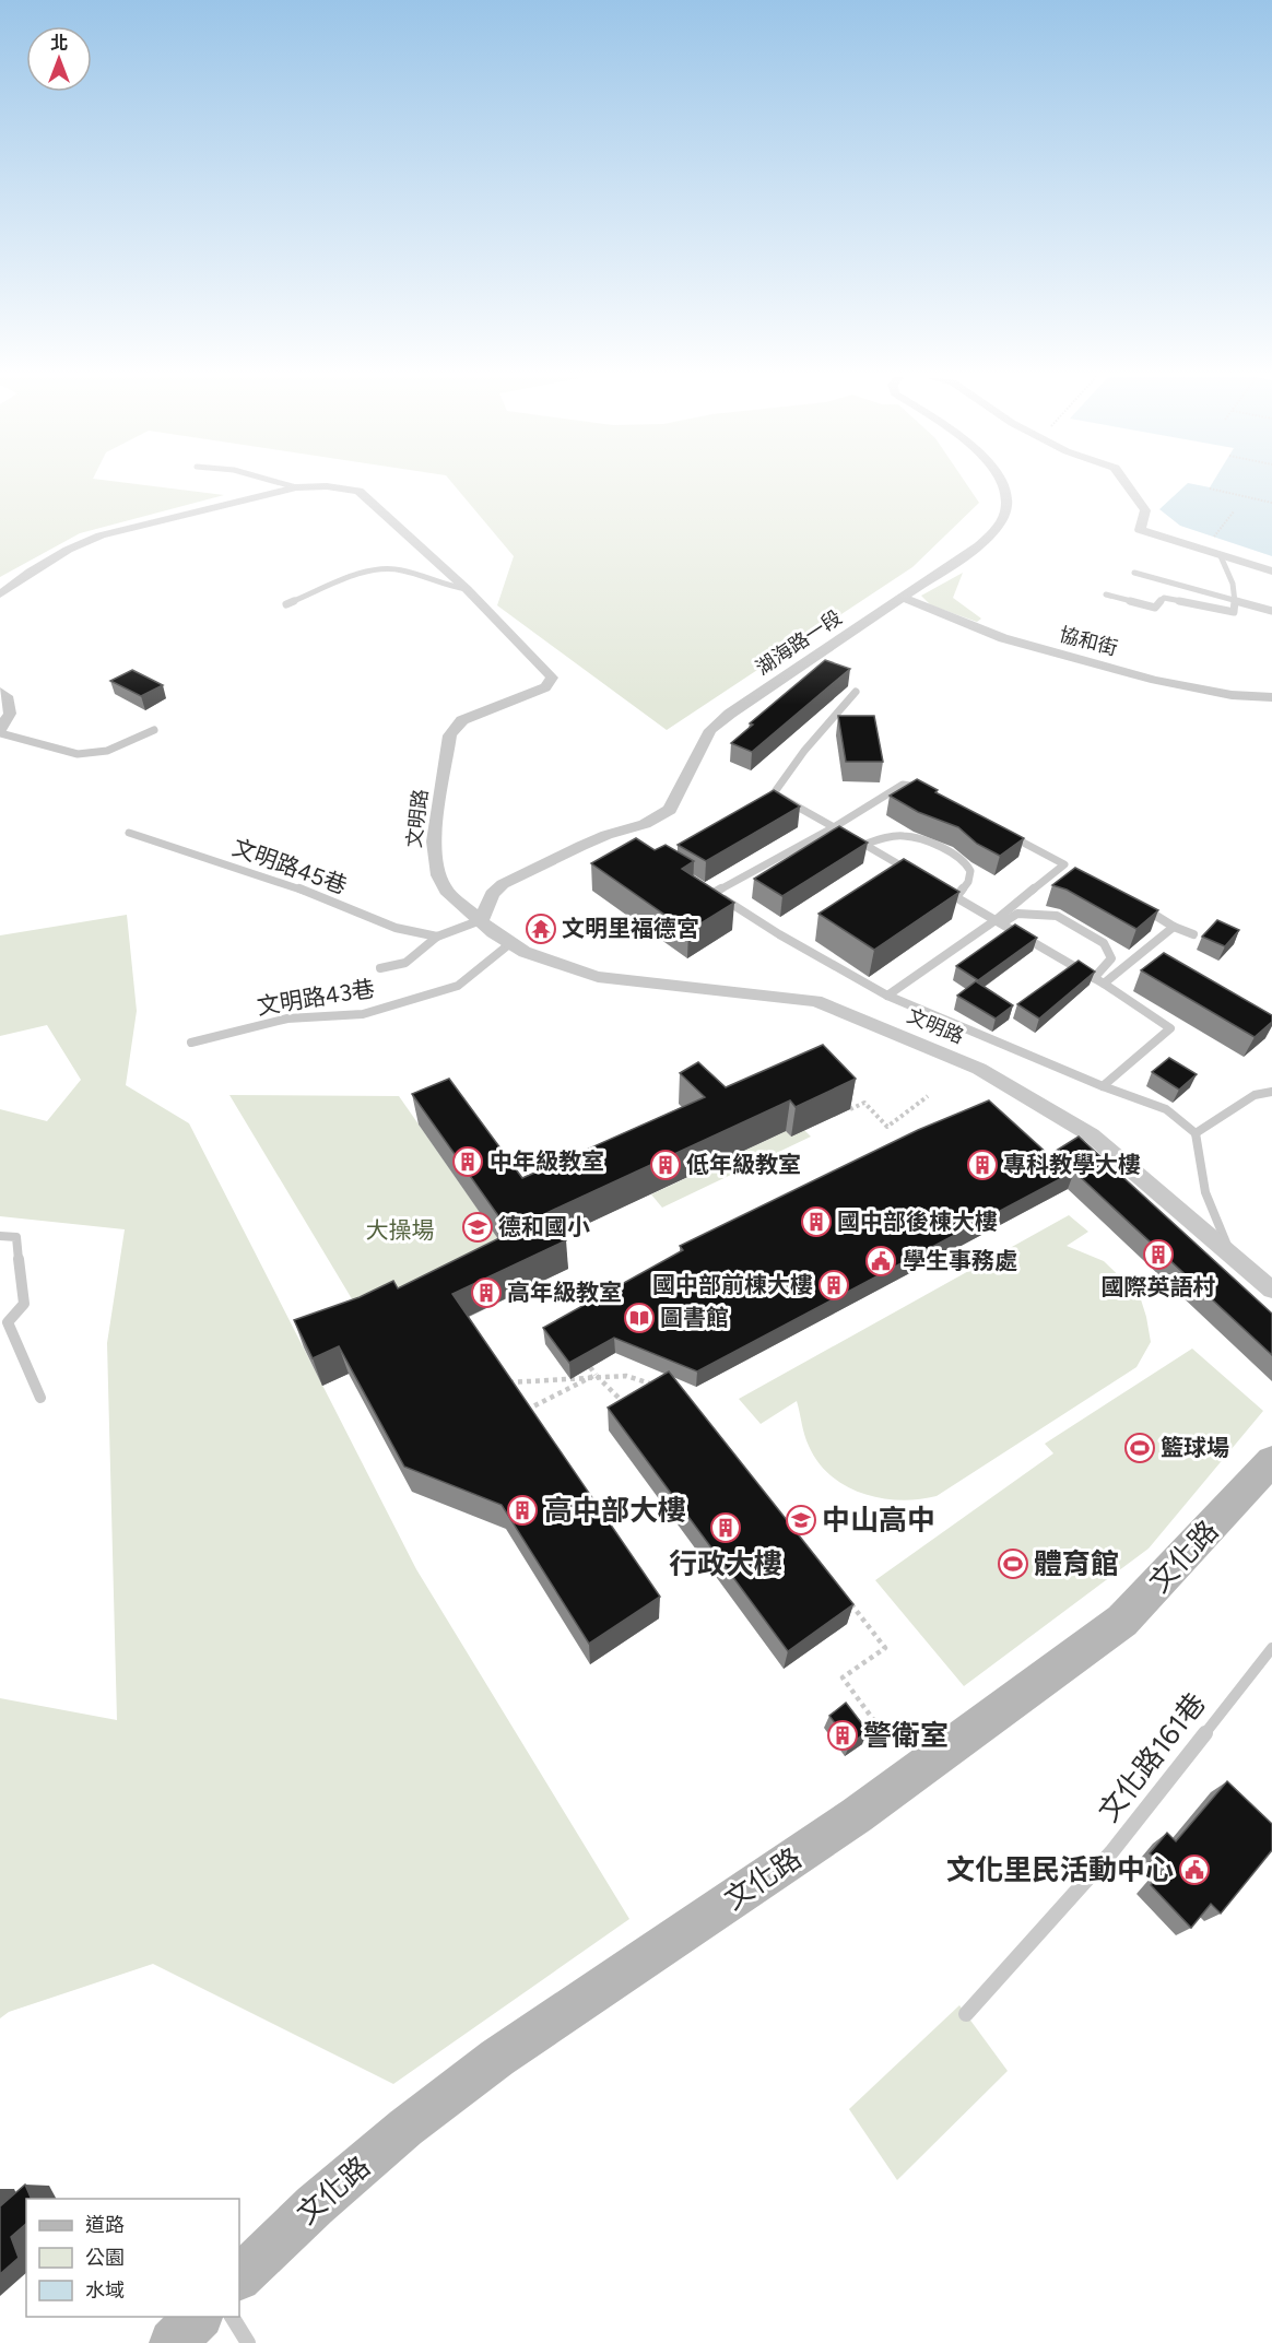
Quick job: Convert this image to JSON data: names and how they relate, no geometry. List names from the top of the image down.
{
  "streets": {
    "street": [
      "協和街",
      "湖海路一段",
      "文明路",
      "文化路"
    ],
    "lane": ["文明路45巷", "文明路43巷", "文化路161巷"]
  },
  "crossings": [
    ["協和街", "湖海路一段"],
    ["湖海路一段", "文明路"],
    ["文明路", "文明路43巷"]
  ],
  "parks": ["大操場"],
  "places": {
    "temple": ["文明里福德宮"],
    "building": [
      "中年級教室",
      "低年級教室",
      "專科教學大樓",
      "國中部後棟大樓",
      "國際英語村",
      "國中部前棟大樓",
      "高年級教室",
      "高中部大樓",
      "行政大樓",
      "警衛室"
    ],
    "school or university": ["德和國小", "中山高中"],
    "public building": ["學生事務處", "文化里民活動中心"],
    "library": ["圖書館"],
    "sports": ["籃球場", "體育館"]
  },
  "legend": ["道路", "公園", "水域"],
  "north": "top"
}
